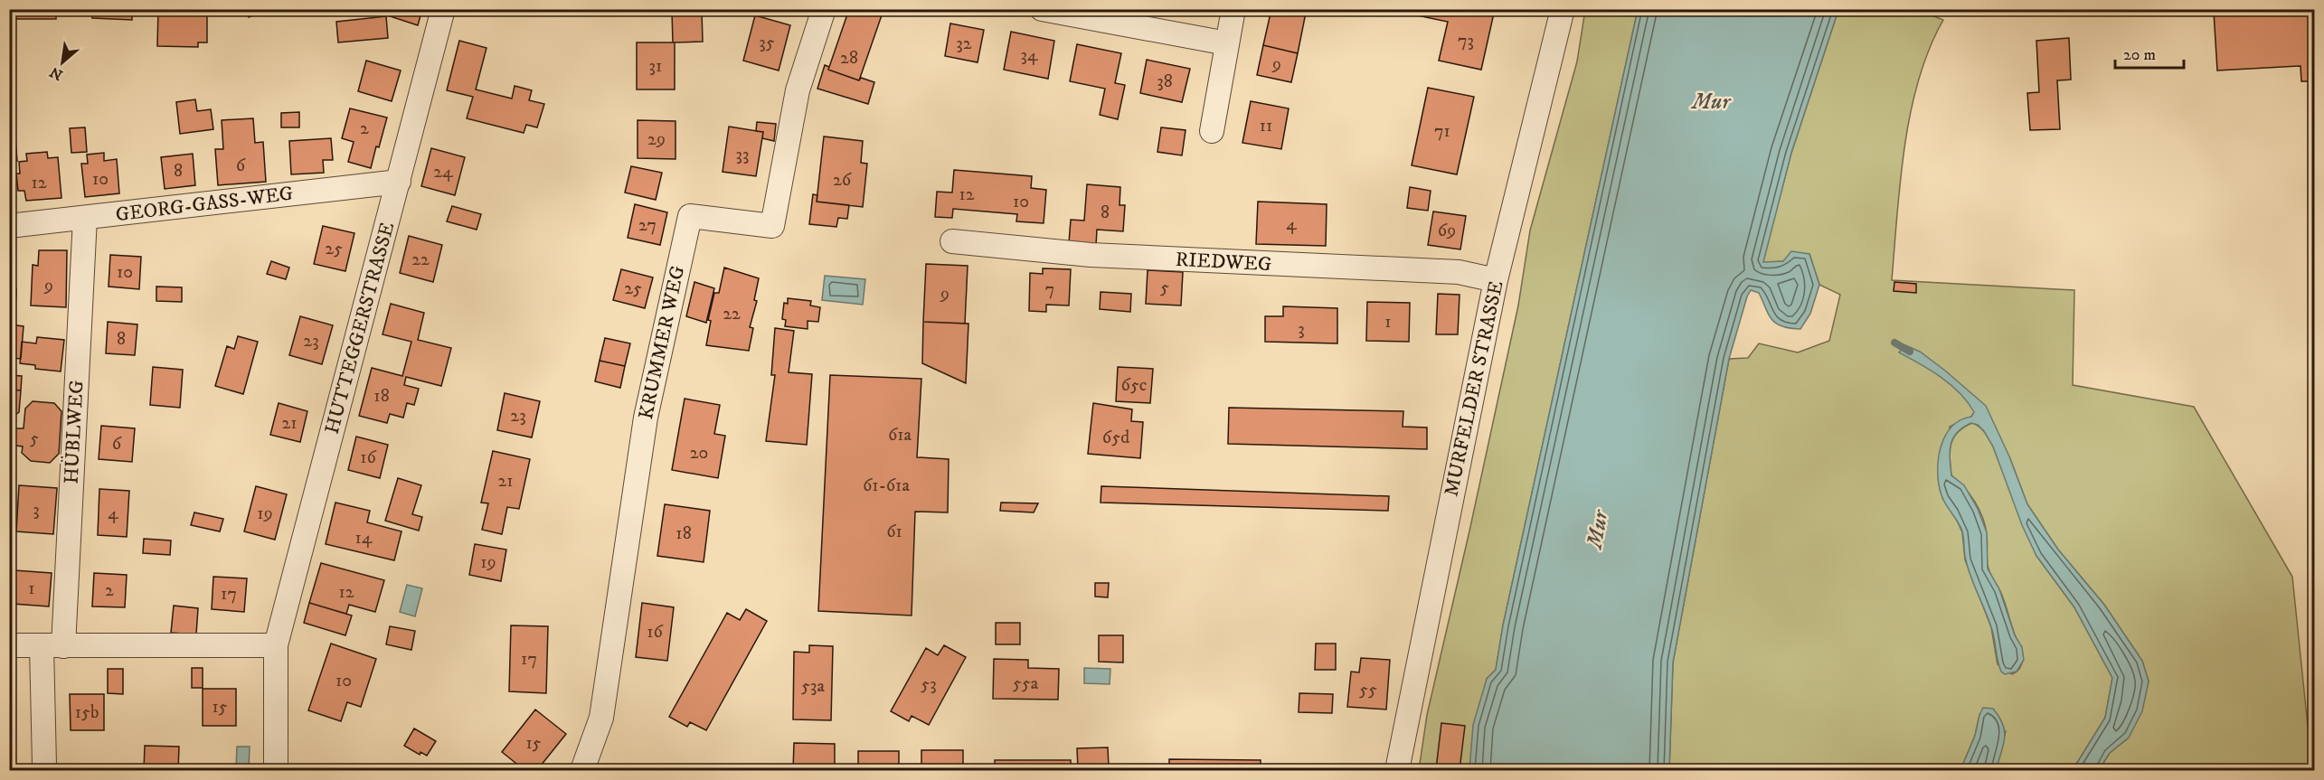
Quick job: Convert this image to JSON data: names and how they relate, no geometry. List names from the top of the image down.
{
  "streets": {
    "street": [
      "GEORG-GASS-WEG",
      "RIEDWEG",
      "HUTTEGGERSTRASSE",
      "KRUMMER WEG",
      "MURFELDER STRASSE",
      "HÜBLWEG"
    ]
  },
  "crossings": [
    ["GEORG-GASS-WEG", "HUTTEGGERSTRASSE"],
    ["GEORG-GASS-WEG", "HÜBLWEG"],
    ["RIEDWEG", "MURFELDER STRASSE"]
  ],
  "water": ["Mur"],
  "house_numbers": [
    "73",
    "35",
    "32",
    "34",
    "28",
    "9",
    "31",
    "38",
    "11",
    "2",
    "71",
    "29",
    "33",
    "6",
    "8",
    "24",
    "10",
    "26",
    "12",
    "12",
    "10",
    "8",
    "4",
    "27",
    "69",
    "25",
    "22",
    "10",
    "9",
    "5",
    "25",
    "7",
    "9",
    "22",
    "1",
    "3",
    "8",
    "23",
    "65c",
    "18",
    "23",
    "21",
    "61a",
    "65d",
    "5",
    "6",
    "20",
    "16",
    "21",
    "61-61a",
    "3",
    "4",
    "19",
    "61",
    "18",
    "14",
    "19",
    "1",
    "2",
    "12",
    "17",
    "16",
    "17",
    "10",
    "55a",
    "53",
    "53a",
    "55",
    "15",
    "15b",
    "15"
  ],
  "scale_bar": "20 m",
  "north": "bottom left"
}
